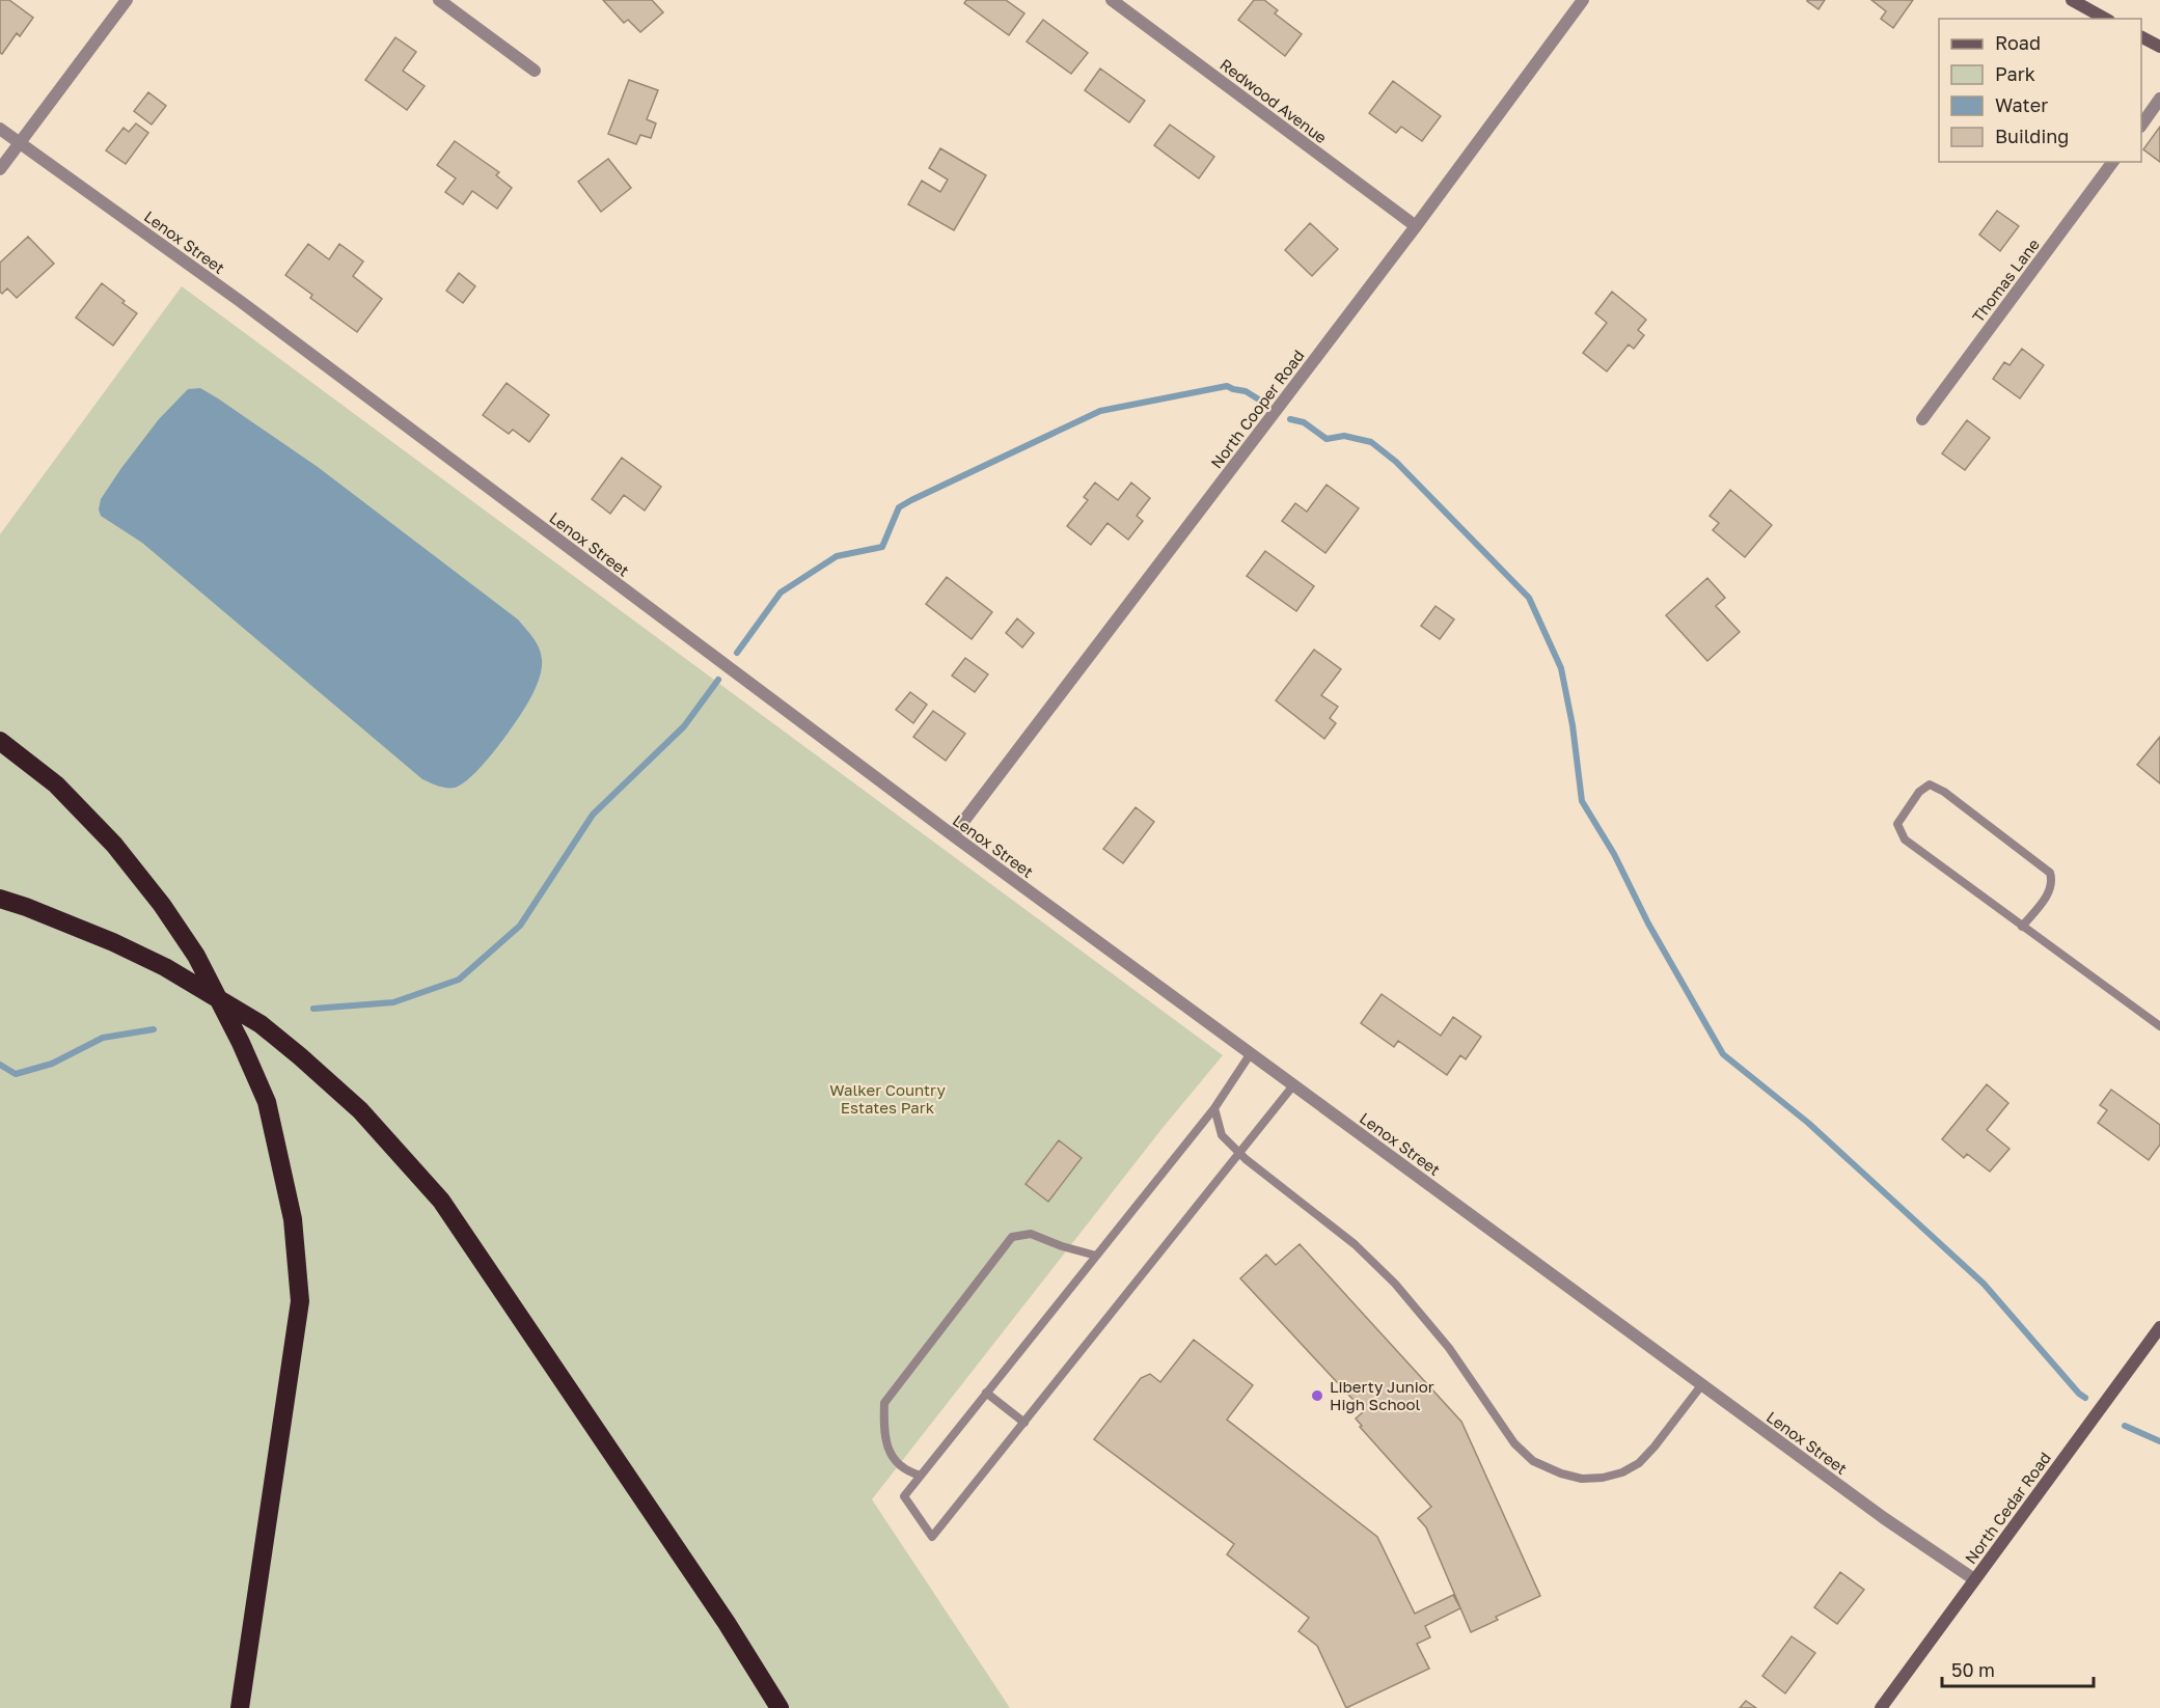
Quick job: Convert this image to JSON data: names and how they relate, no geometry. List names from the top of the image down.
{
  "streets": {
    "street": [
      "Redwood Avenue",
      "Lenox Street",
      "Thomas Lane",
      "North Cooper Road",
      "North Cedar Road"
    ]
  },
  "crossings": [
    ["Redwood Avenue", "North Cooper Road"],
    ["Lenox Street", "North Cooper Road"],
    ["Lenox Street", "North Cedar Road"]
  ],
  "parks": ["Walker Country Estates Park"],
  "places": ["Liberty Junior High School"],
  "legend": [
    "Road",
    "Park",
    "Water",
    "Building"
  ],
  "scale_bar": "50 m"
}
